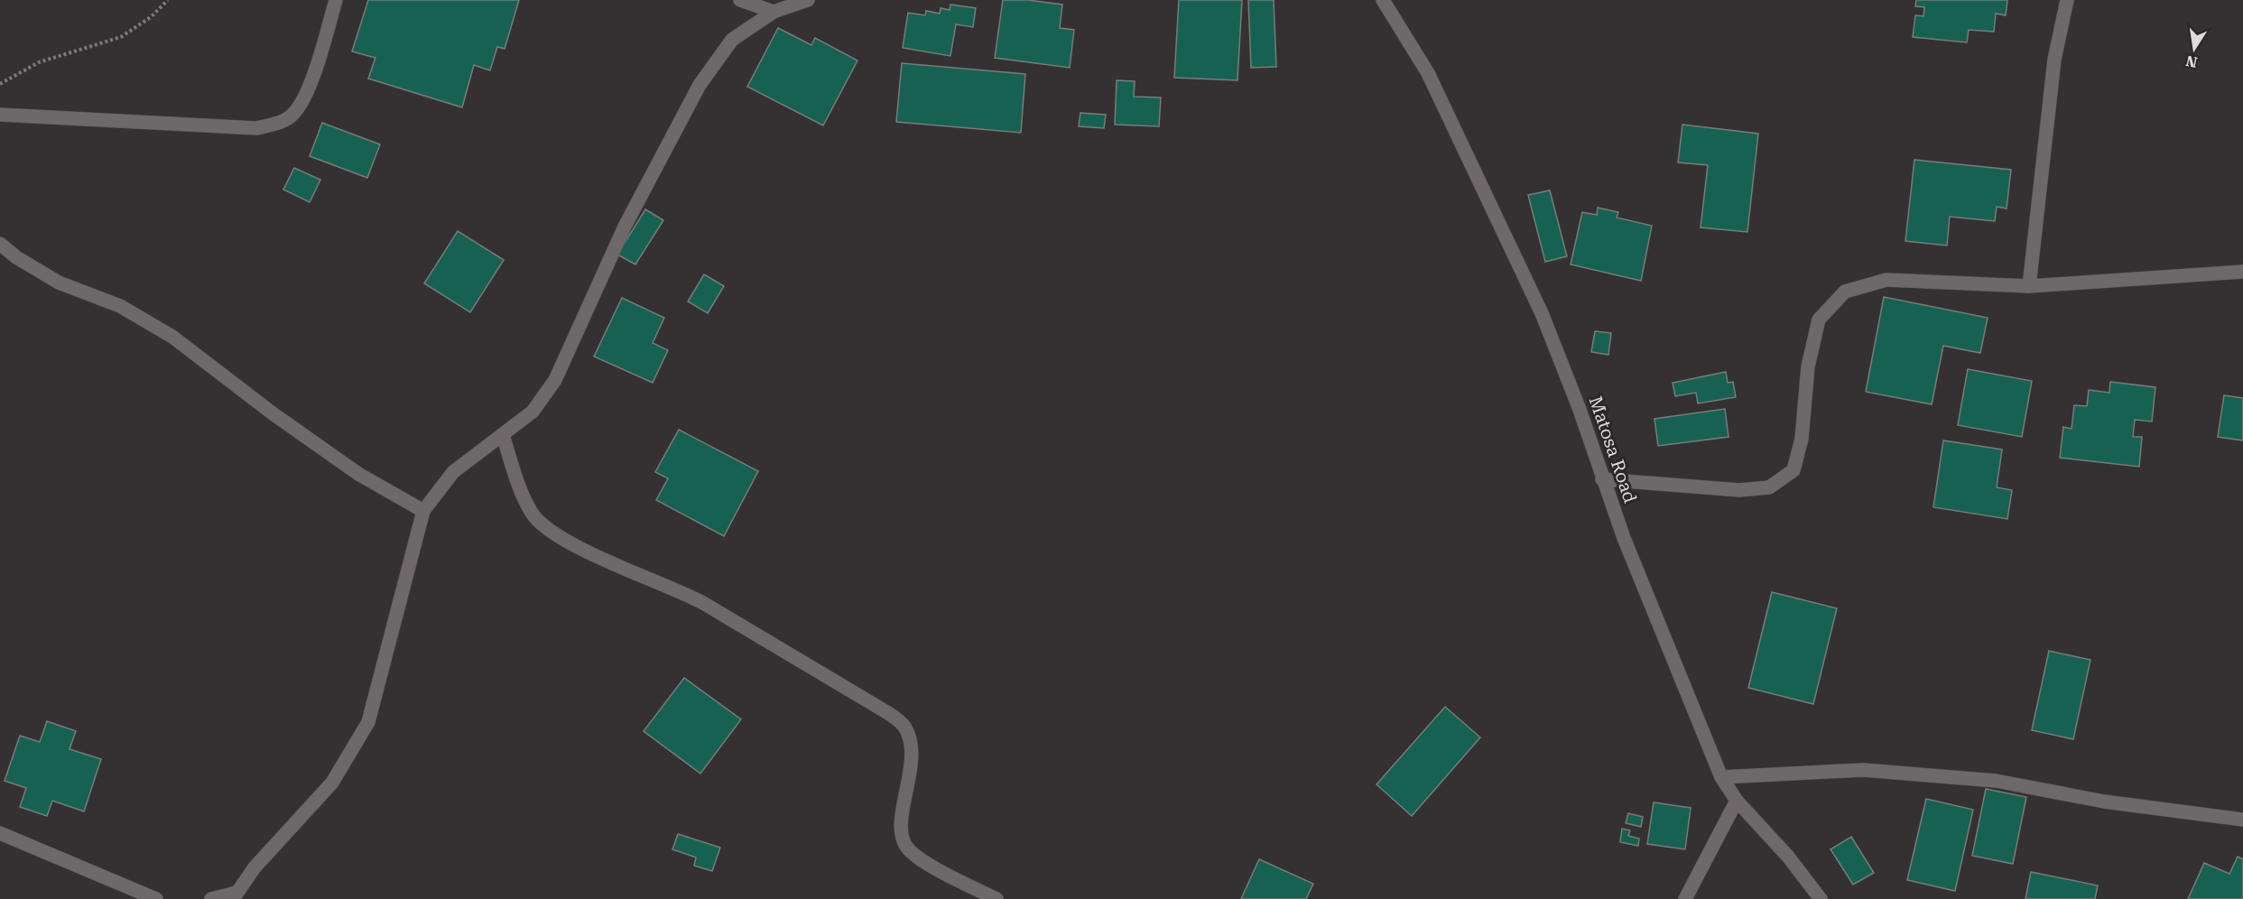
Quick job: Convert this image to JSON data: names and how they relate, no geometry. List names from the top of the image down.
{
  "streets": {
    "street": ["Matosa Road"]
  },
  "north": "bottom"
}
